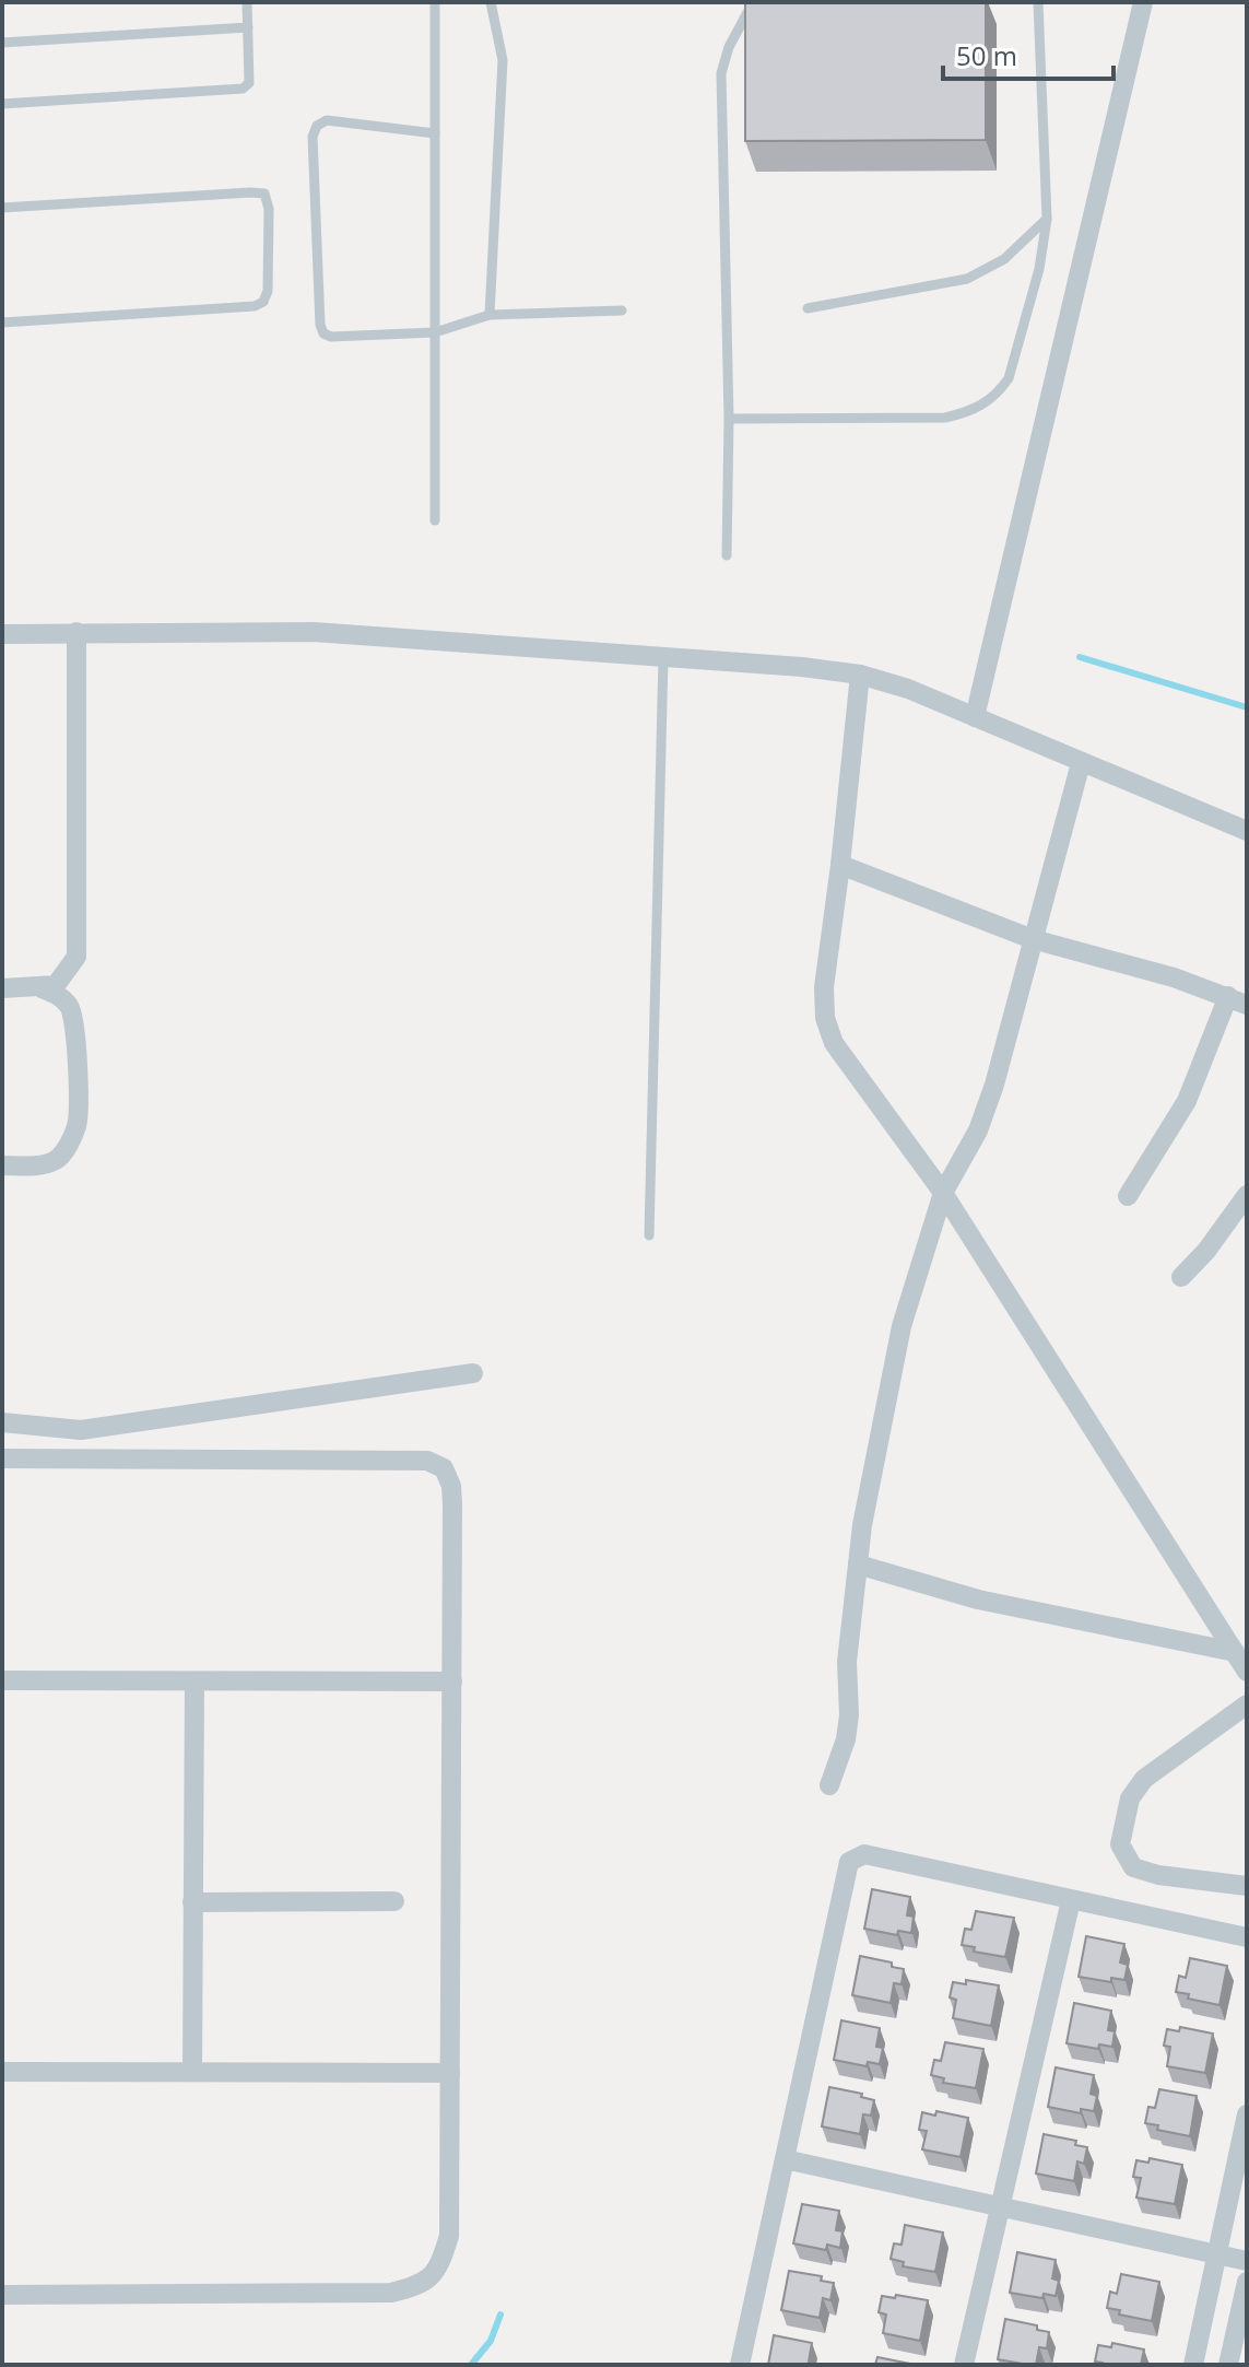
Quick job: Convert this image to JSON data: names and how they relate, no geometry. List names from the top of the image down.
{
  "scale_bar": "50 m"
}
